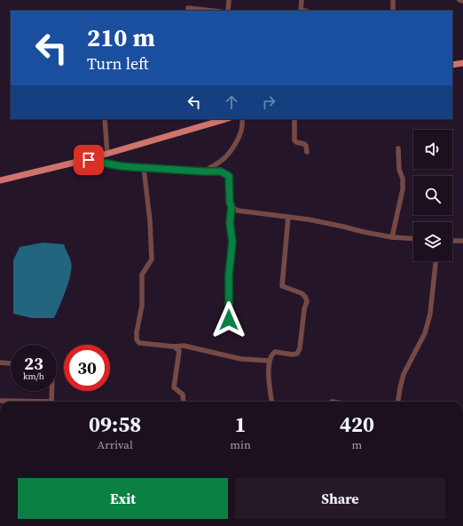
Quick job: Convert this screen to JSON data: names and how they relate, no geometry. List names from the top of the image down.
{
  "page": {
    "turn": ["210 m", "Turn left"],
    "speed": "23 km/h",
    "limit": "30",
    "eta": [
      "09:58",
      "Arrival",
      "1",
      "min",
      "420",
      "m"
    ],
    "buttons": ["Exit", "Share"]
  }
}
